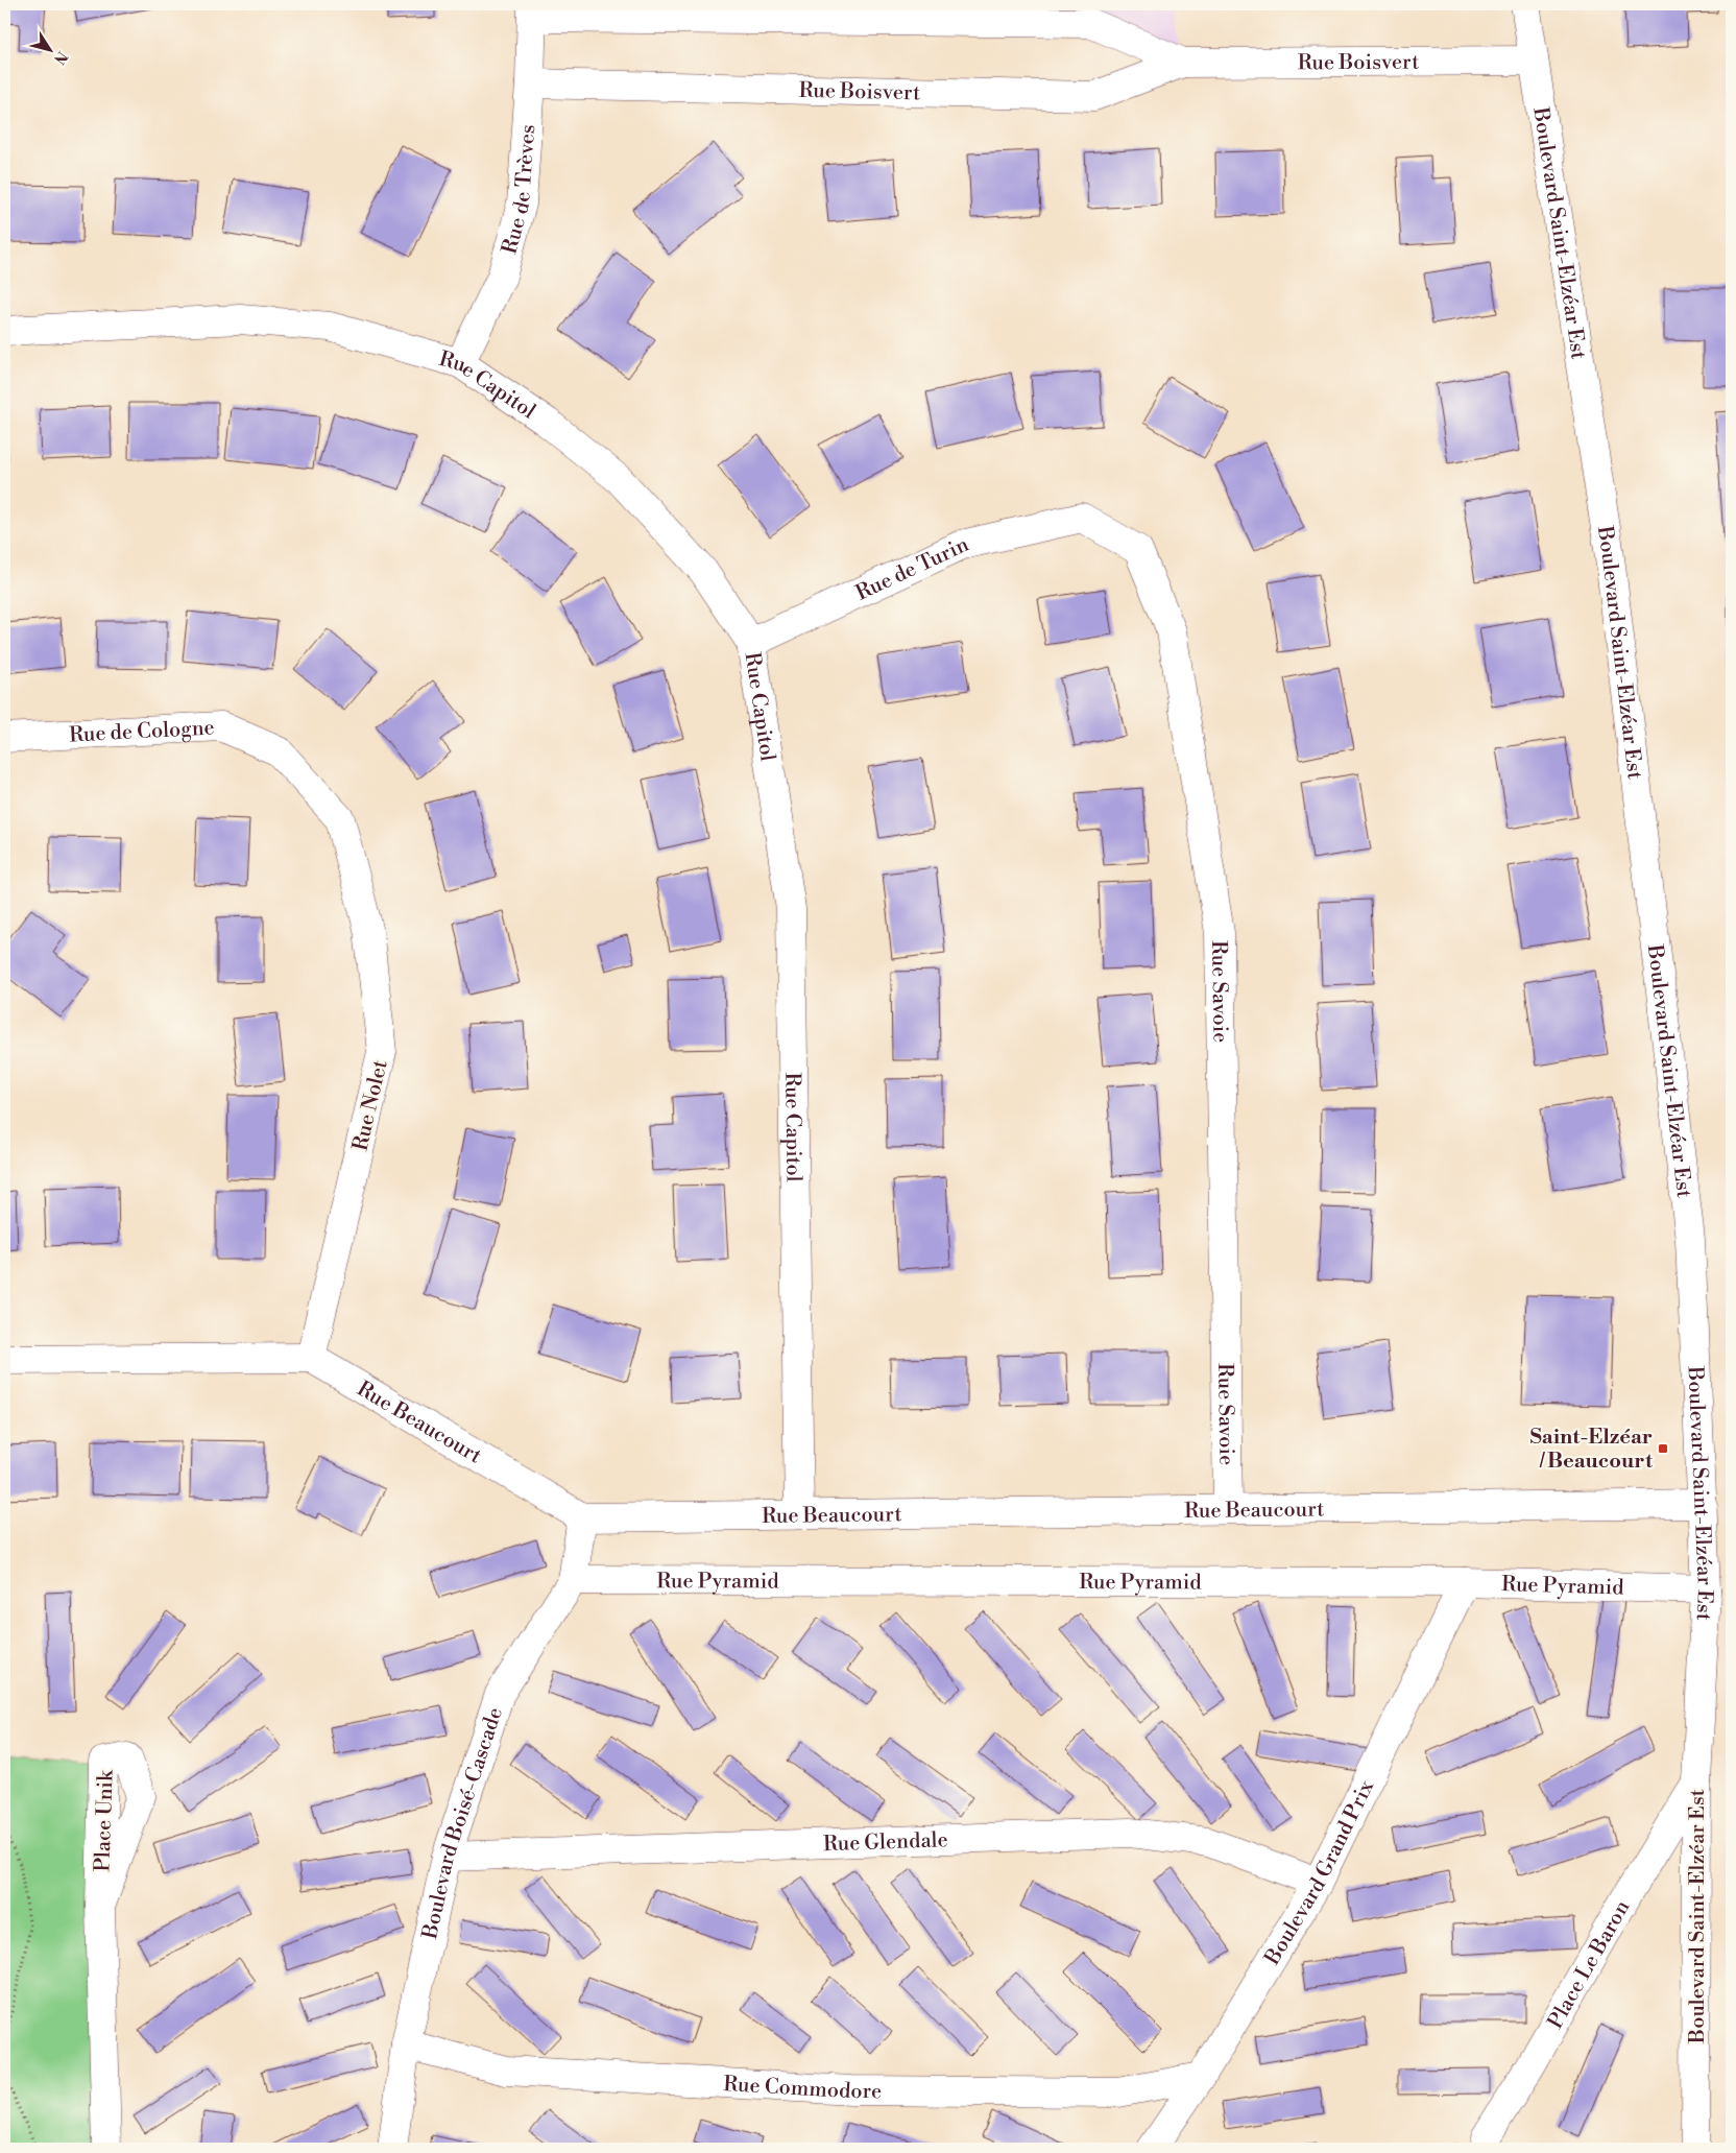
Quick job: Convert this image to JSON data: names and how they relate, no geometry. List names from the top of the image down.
{
  "streets": {
    "street": [
      "Rue Boisvert",
      "Rue de Trèves",
      "Boulevard Saint-Elzéar Est",
      "Rue Capitol",
      "Rue de Turin",
      "Rue de Cologne",
      "Rue Savoie",
      "Rue Nolet",
      "Rue Beaucourt",
      "Rue Pyramid",
      "Boulevard Boisé-Cascade",
      "Rue Glendale",
      "Boulevard Grand Prix",
      "Place Le Baron",
      "Rue Commodore"
    ]
  },
  "crossings": [
    ["Rue Boisvert", "Rue de Trèves"],
    ["Rue Boisvert", "Boulevard Saint-Elzéar Est"],
    ["Rue de Trèves", "Rue Capitol"],
    ["Boulevard Saint-Elzéar Est", "Rue Beaucourt"],
    ["Boulevard Saint-Elzéar Est", "Rue Pyramid"],
    ["Boulevard Saint-Elzéar Est", "Place Le Baron"],
    ["Rue Capitol", "Rue de Turin"],
    ["Rue Capitol", "Rue Beaucourt"],
    ["Rue de Turin", "Rue Savoie"],
    ["Rue de Cologne", "Rue Nolet"],
    ["Rue Savoie", "Rue Beaucourt"],
    ["Rue Nolet", "Rue Beaucourt"],
    ["Rue Beaucourt", "Boulevard Boisé-Cascade"],
    ["Rue Pyramid", "Boulevard Boisé-Cascade"],
    ["Rue Pyramid", "Boulevard Grand Prix"],
    ["Boulevard Boisé-Cascade", "Rue Glendale"],
    ["Boulevard Boisé-Cascade", "Rue Commodore"],
    ["Rue Glendale", "Boulevard Grand Prix"],
    ["Boulevard Grand Prix", "Rue Commodore"]
  ],
  "places": {
    "transit": ["Saint-Elzéar / Beaucourt"]
  },
  "north": "bottom right"
}
